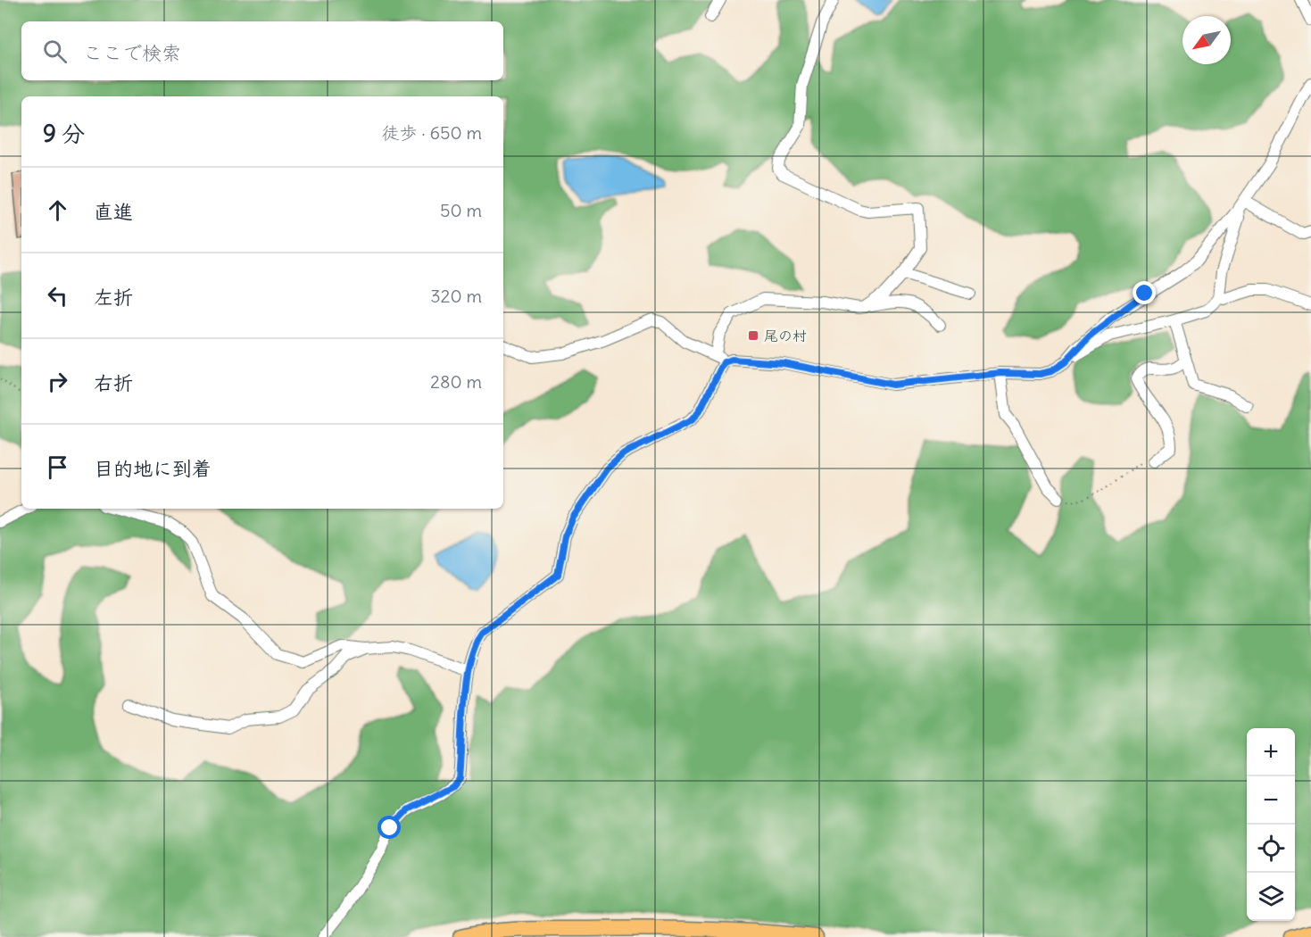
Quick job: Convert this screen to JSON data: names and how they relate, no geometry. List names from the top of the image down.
{
  "places": {
    "transit": ["尾の村"]
  },
  "north": "bottom left",
  "page": {
    "search": "ここで検索",
    "heading": ["9 分", "徒歩 · 650 m"],
    "list": [
      ["直進", "50 m"],
      ["左折", "320 m"],
      ["右折", "280 m"],
      "目的地に到着"
    ],
    "map_buttons": ["+", "−"]
  }
}
